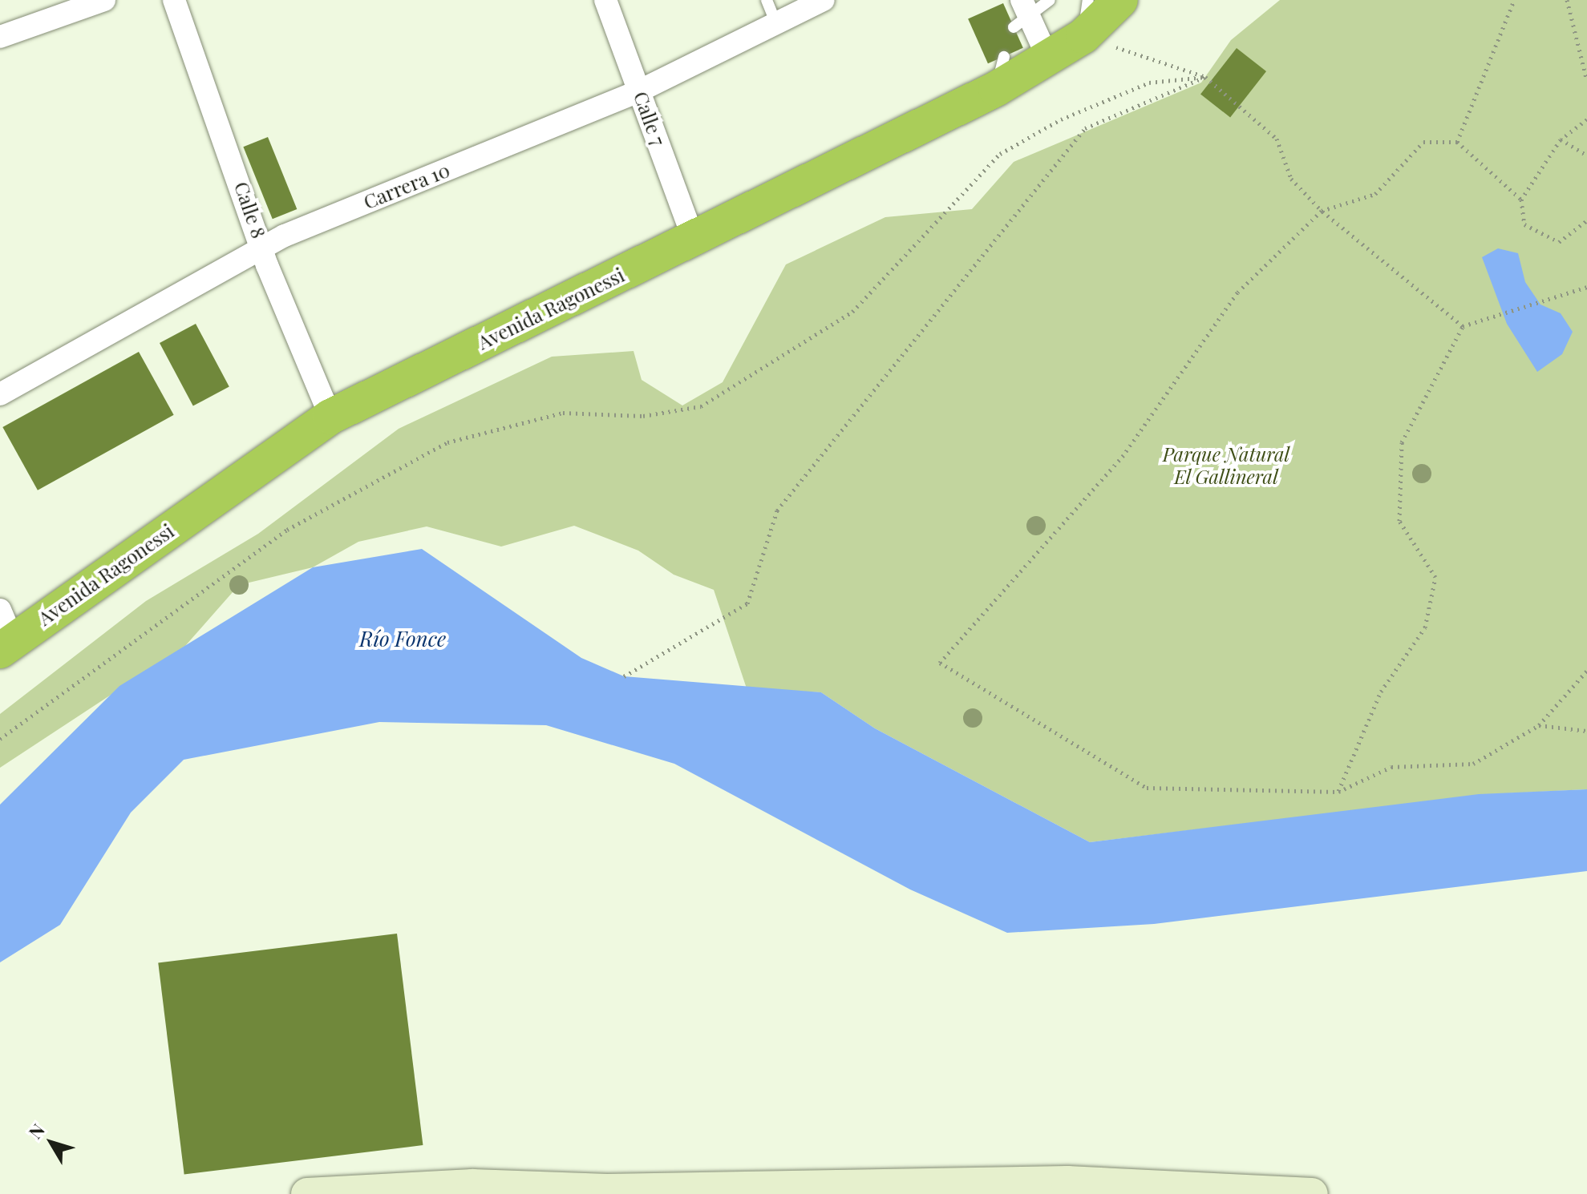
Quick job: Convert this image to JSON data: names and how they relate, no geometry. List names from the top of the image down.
{
  "streets": {
    "highway": ["Avenida Ragonessi"],
    "street": ["Calle 7", "Carrera 10", "Calle 8"]
  },
  "crossings": [
    ["Calle 7", "Carrera 10"],
    ["Calle 7", "Avenida Ragonessi"],
    ["Carrera 10", "Calle 8"],
    ["Calle 8", "Avenida Ragonessi"]
  ],
  "water": ["Río Fonce"],
  "parks": ["Parque Natural El Gallineral"],
  "north": "top left"
}
